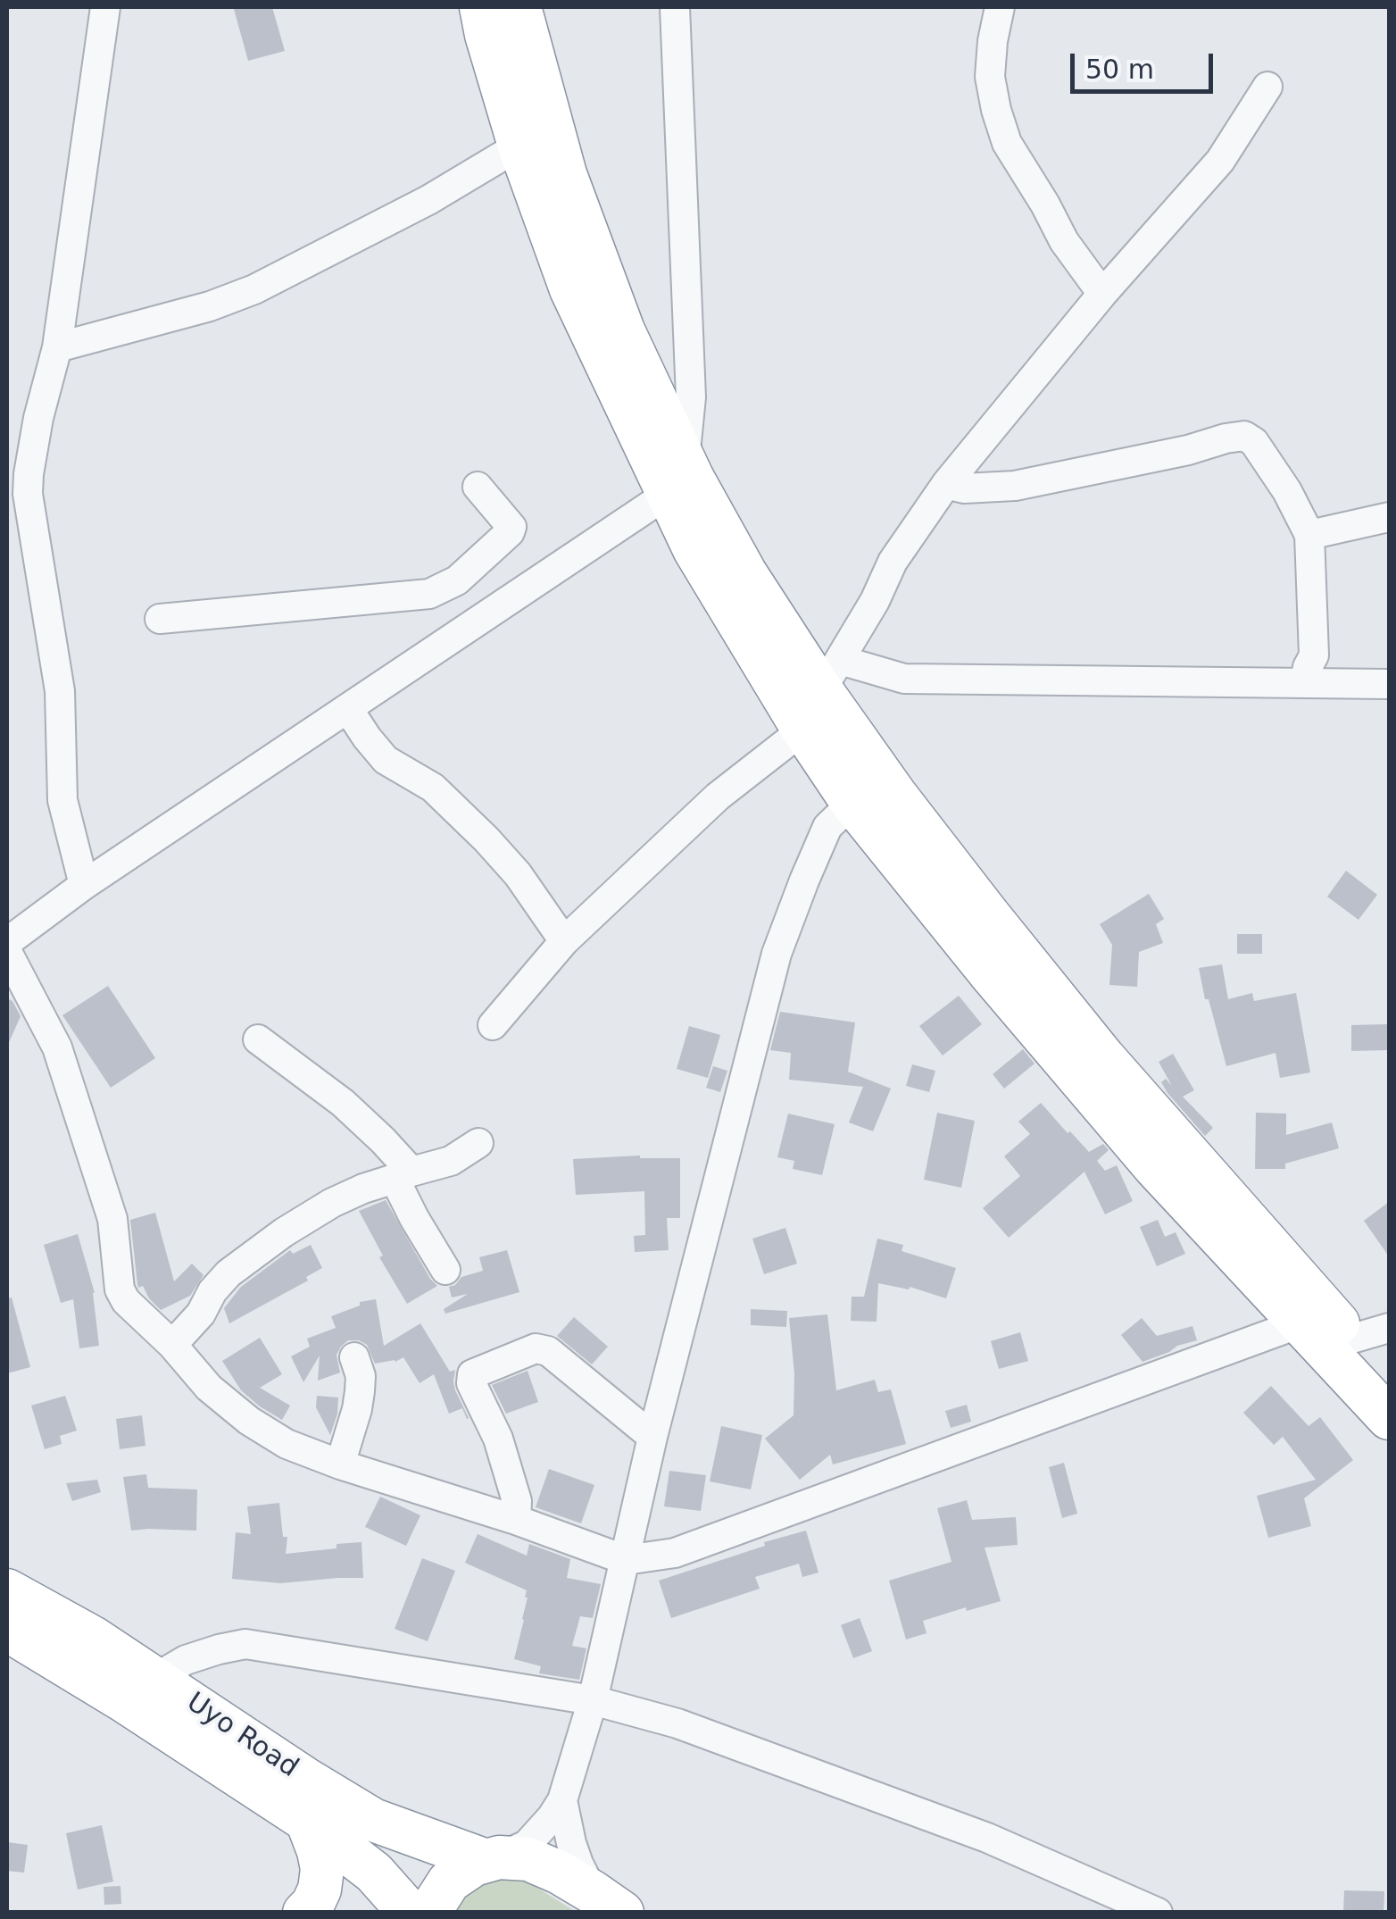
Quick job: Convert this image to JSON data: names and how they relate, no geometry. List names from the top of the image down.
{
  "streets": {
    "highway": ["Uyo Road"]
  },
  "scale_bar": "50 m"
}
